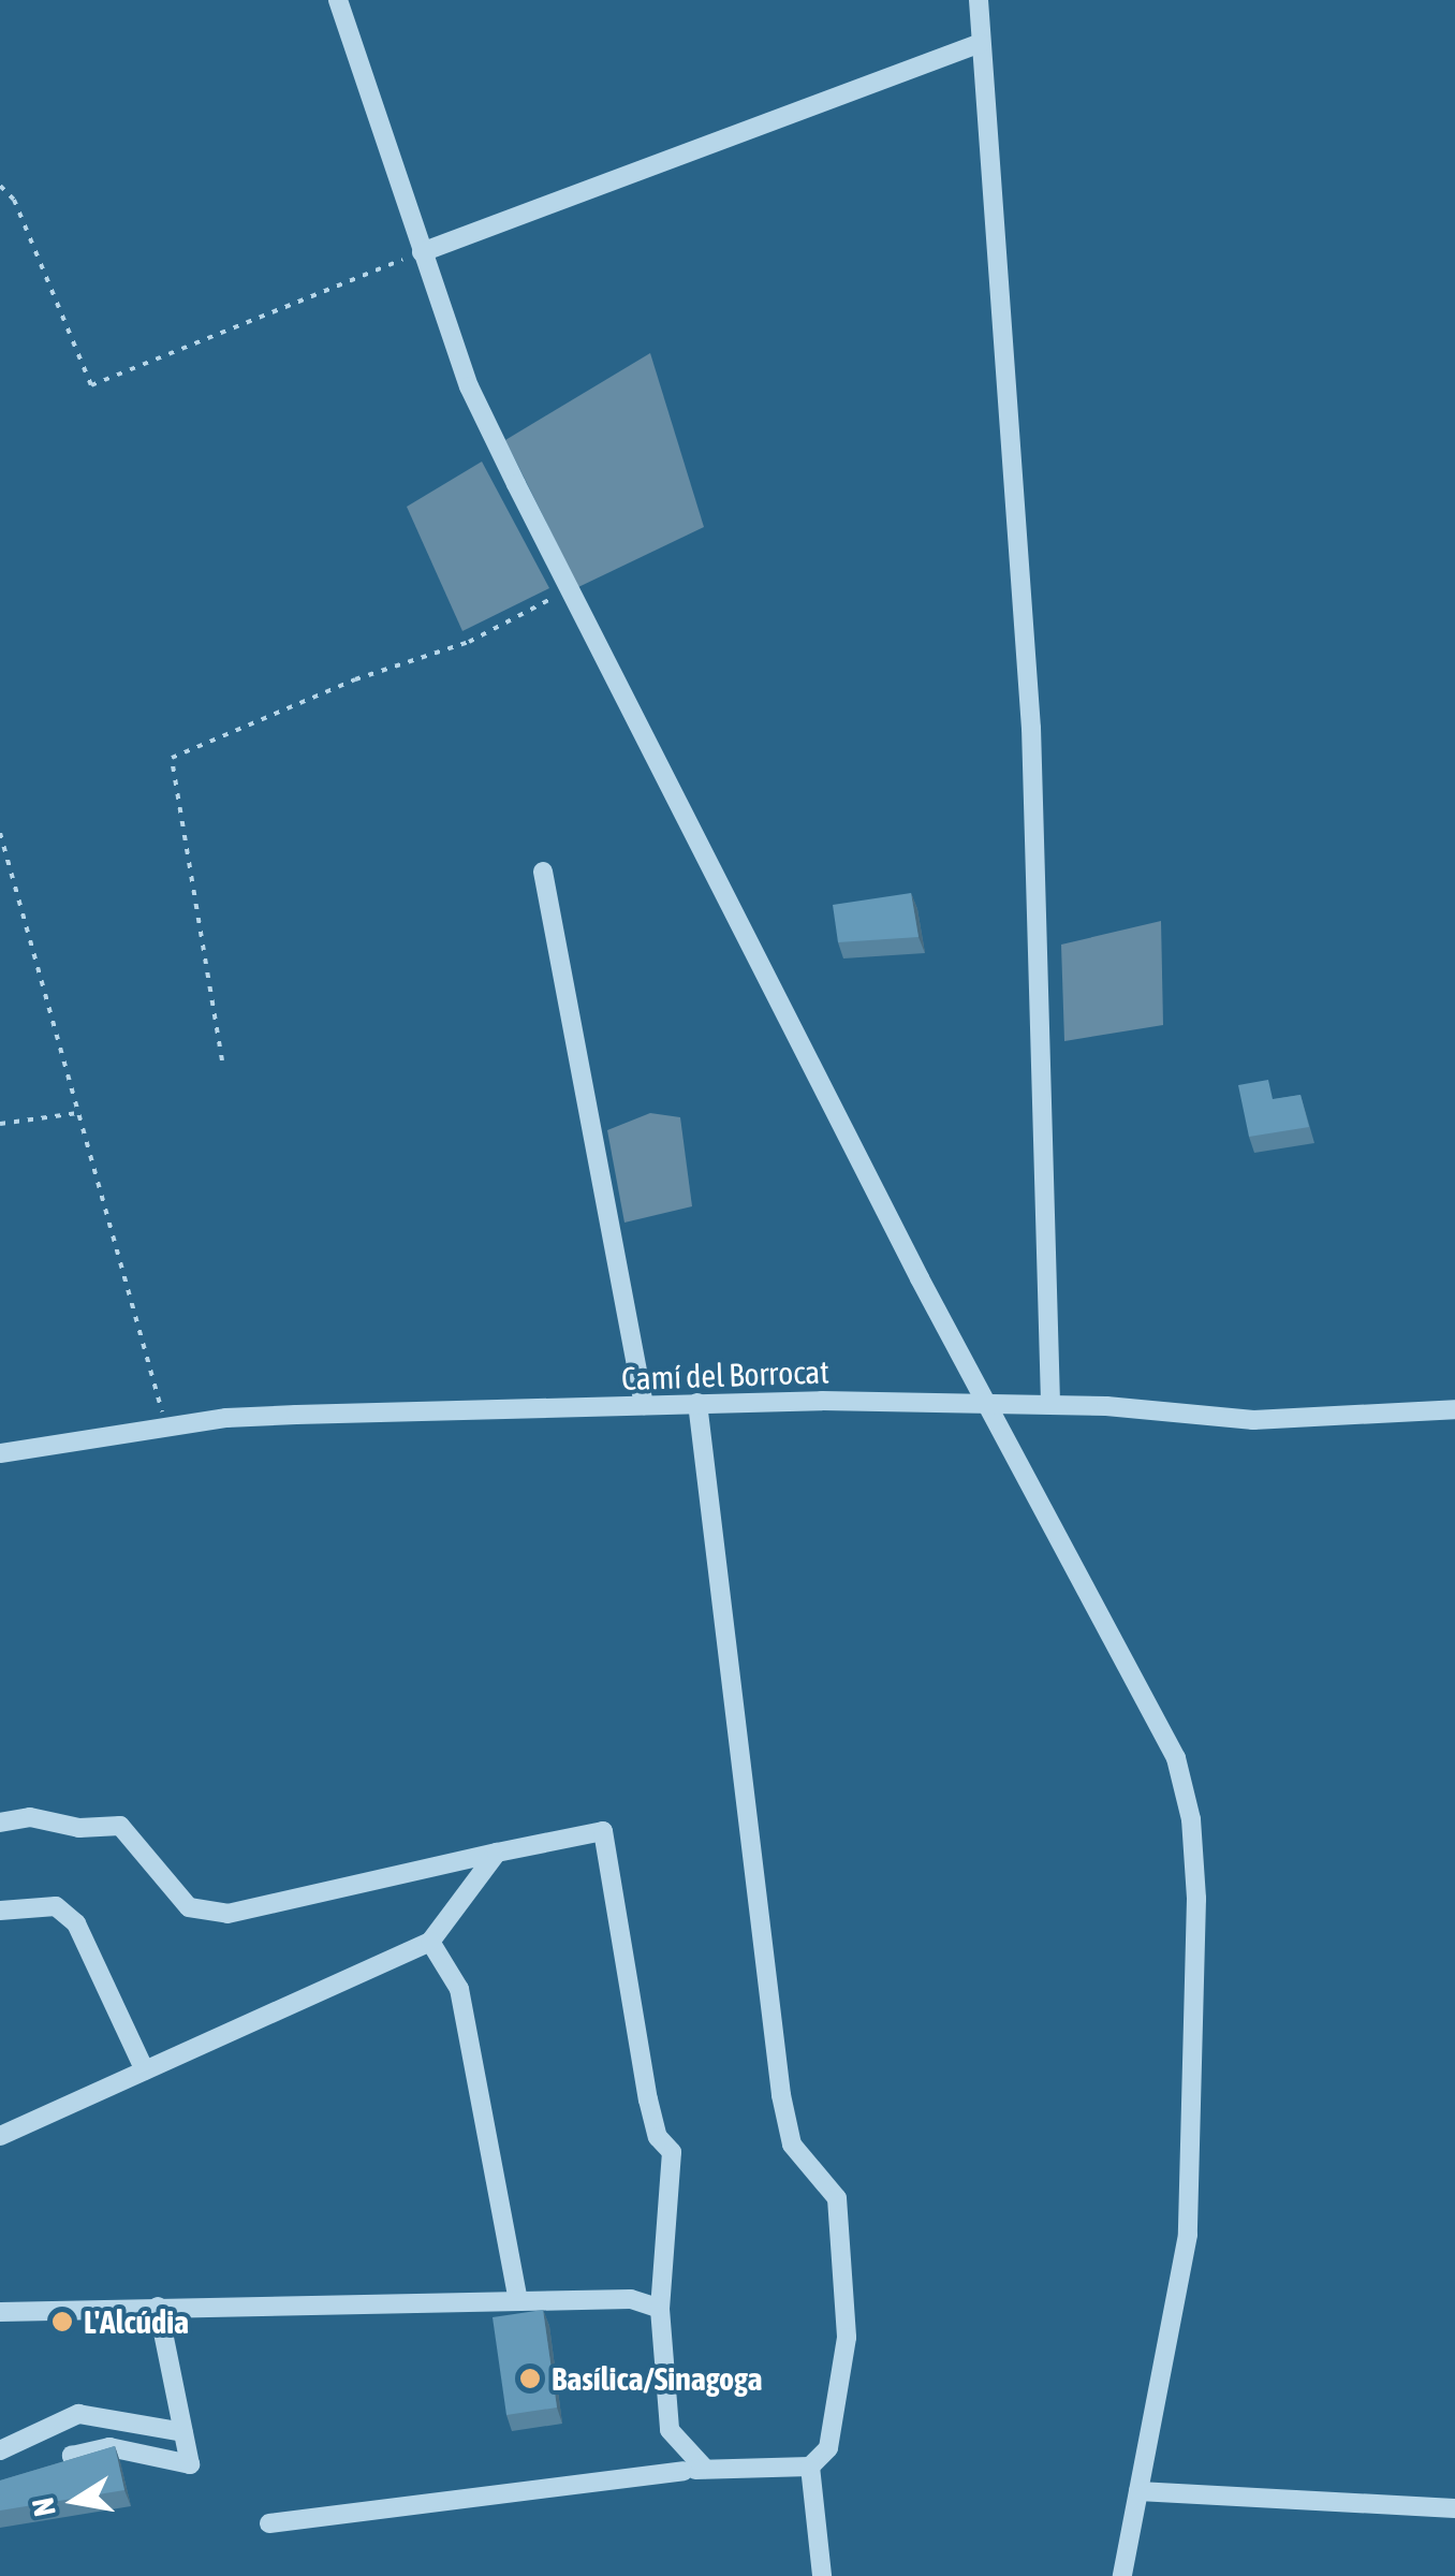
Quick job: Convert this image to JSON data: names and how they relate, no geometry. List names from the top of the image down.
{
  "streets": {
    "street": ["Camí del Borrocat"]
  },
  "places": ["L'Alcúdia", "Basílica/Sinagoga"],
  "north": "left"
}
